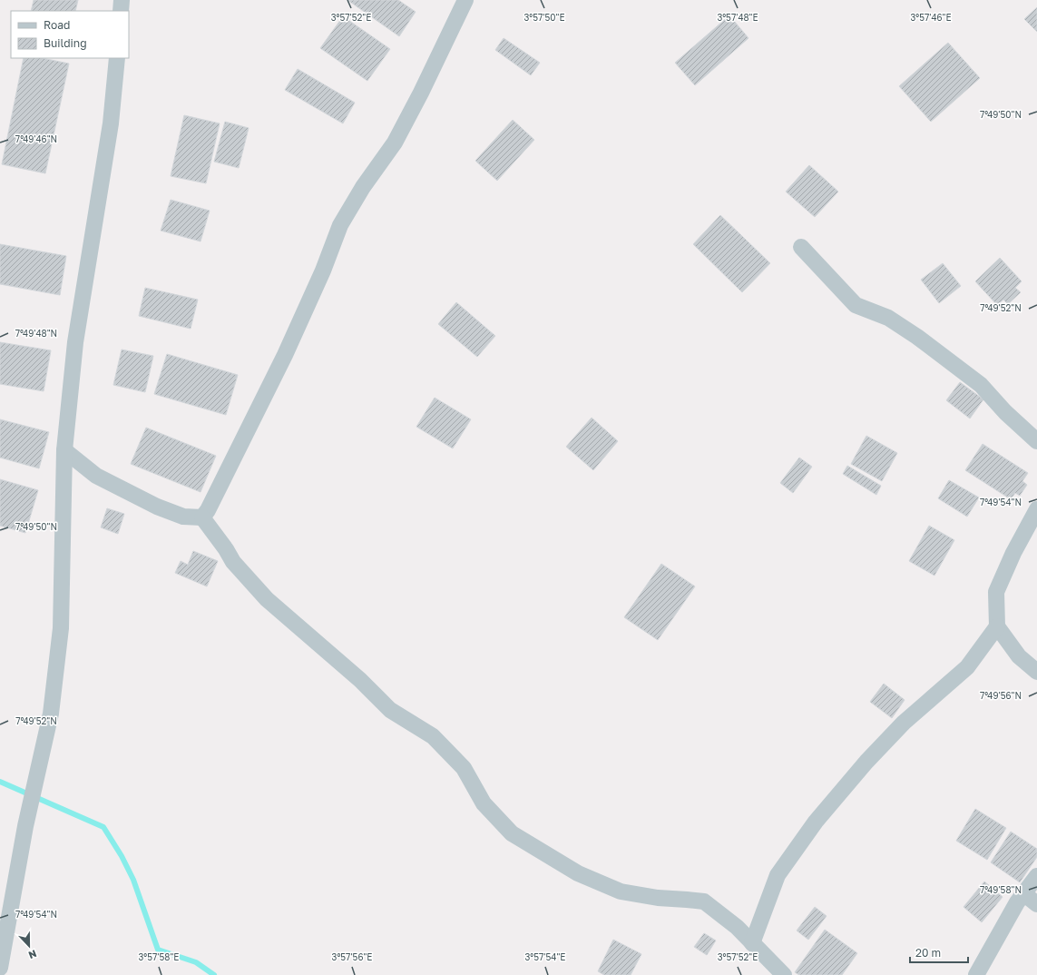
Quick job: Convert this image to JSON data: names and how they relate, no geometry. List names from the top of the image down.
{
  "legend": ["Road", "Building"],
  "scale_bar": "20 m",
  "north": "bottom",
  "coordinates": [
    "3°57'52\"E",
    "3°57'50\"E",
    "3°57'48\"E",
    "3°57'46\"E",
    "7°49'50\"N",
    "7°49'46\"N",
    "7°49'52\"N",
    "7°49'48\"N",
    "7°49'54\"N",
    "7°49'56\"N",
    "7°49'58\"N",
    "3°57'58\"E",
    "3°57'56\"E",
    "3°57'54\"E"
  ]
}
